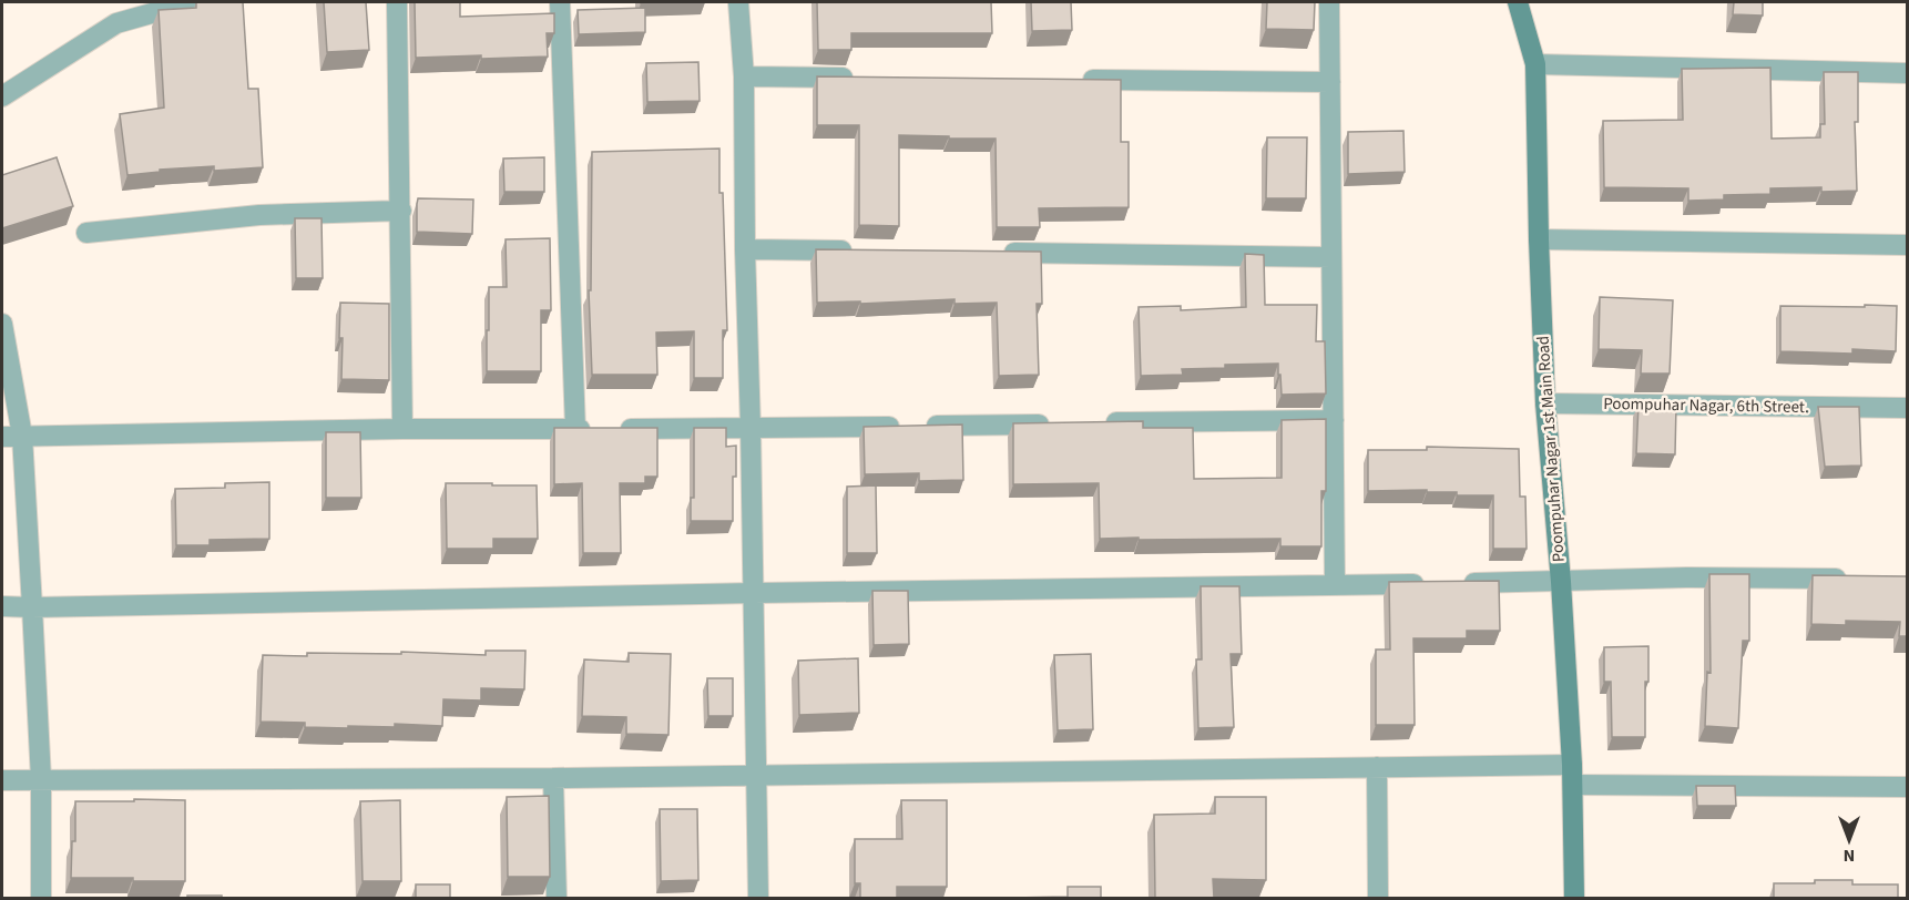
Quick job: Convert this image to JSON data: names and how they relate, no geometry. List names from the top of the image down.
{
  "streets": {
    "main road": ["Poompuhar Nagar 1st Main Road"],
    "street": ["Poompuhar Nagar, 6th Street."]
  },
  "crossings": [
    ["Poompuhar Nagar, 6th Street.", "Poompuhar Nagar 1st Main Road"]
  ],
  "north": "bottom"
}
